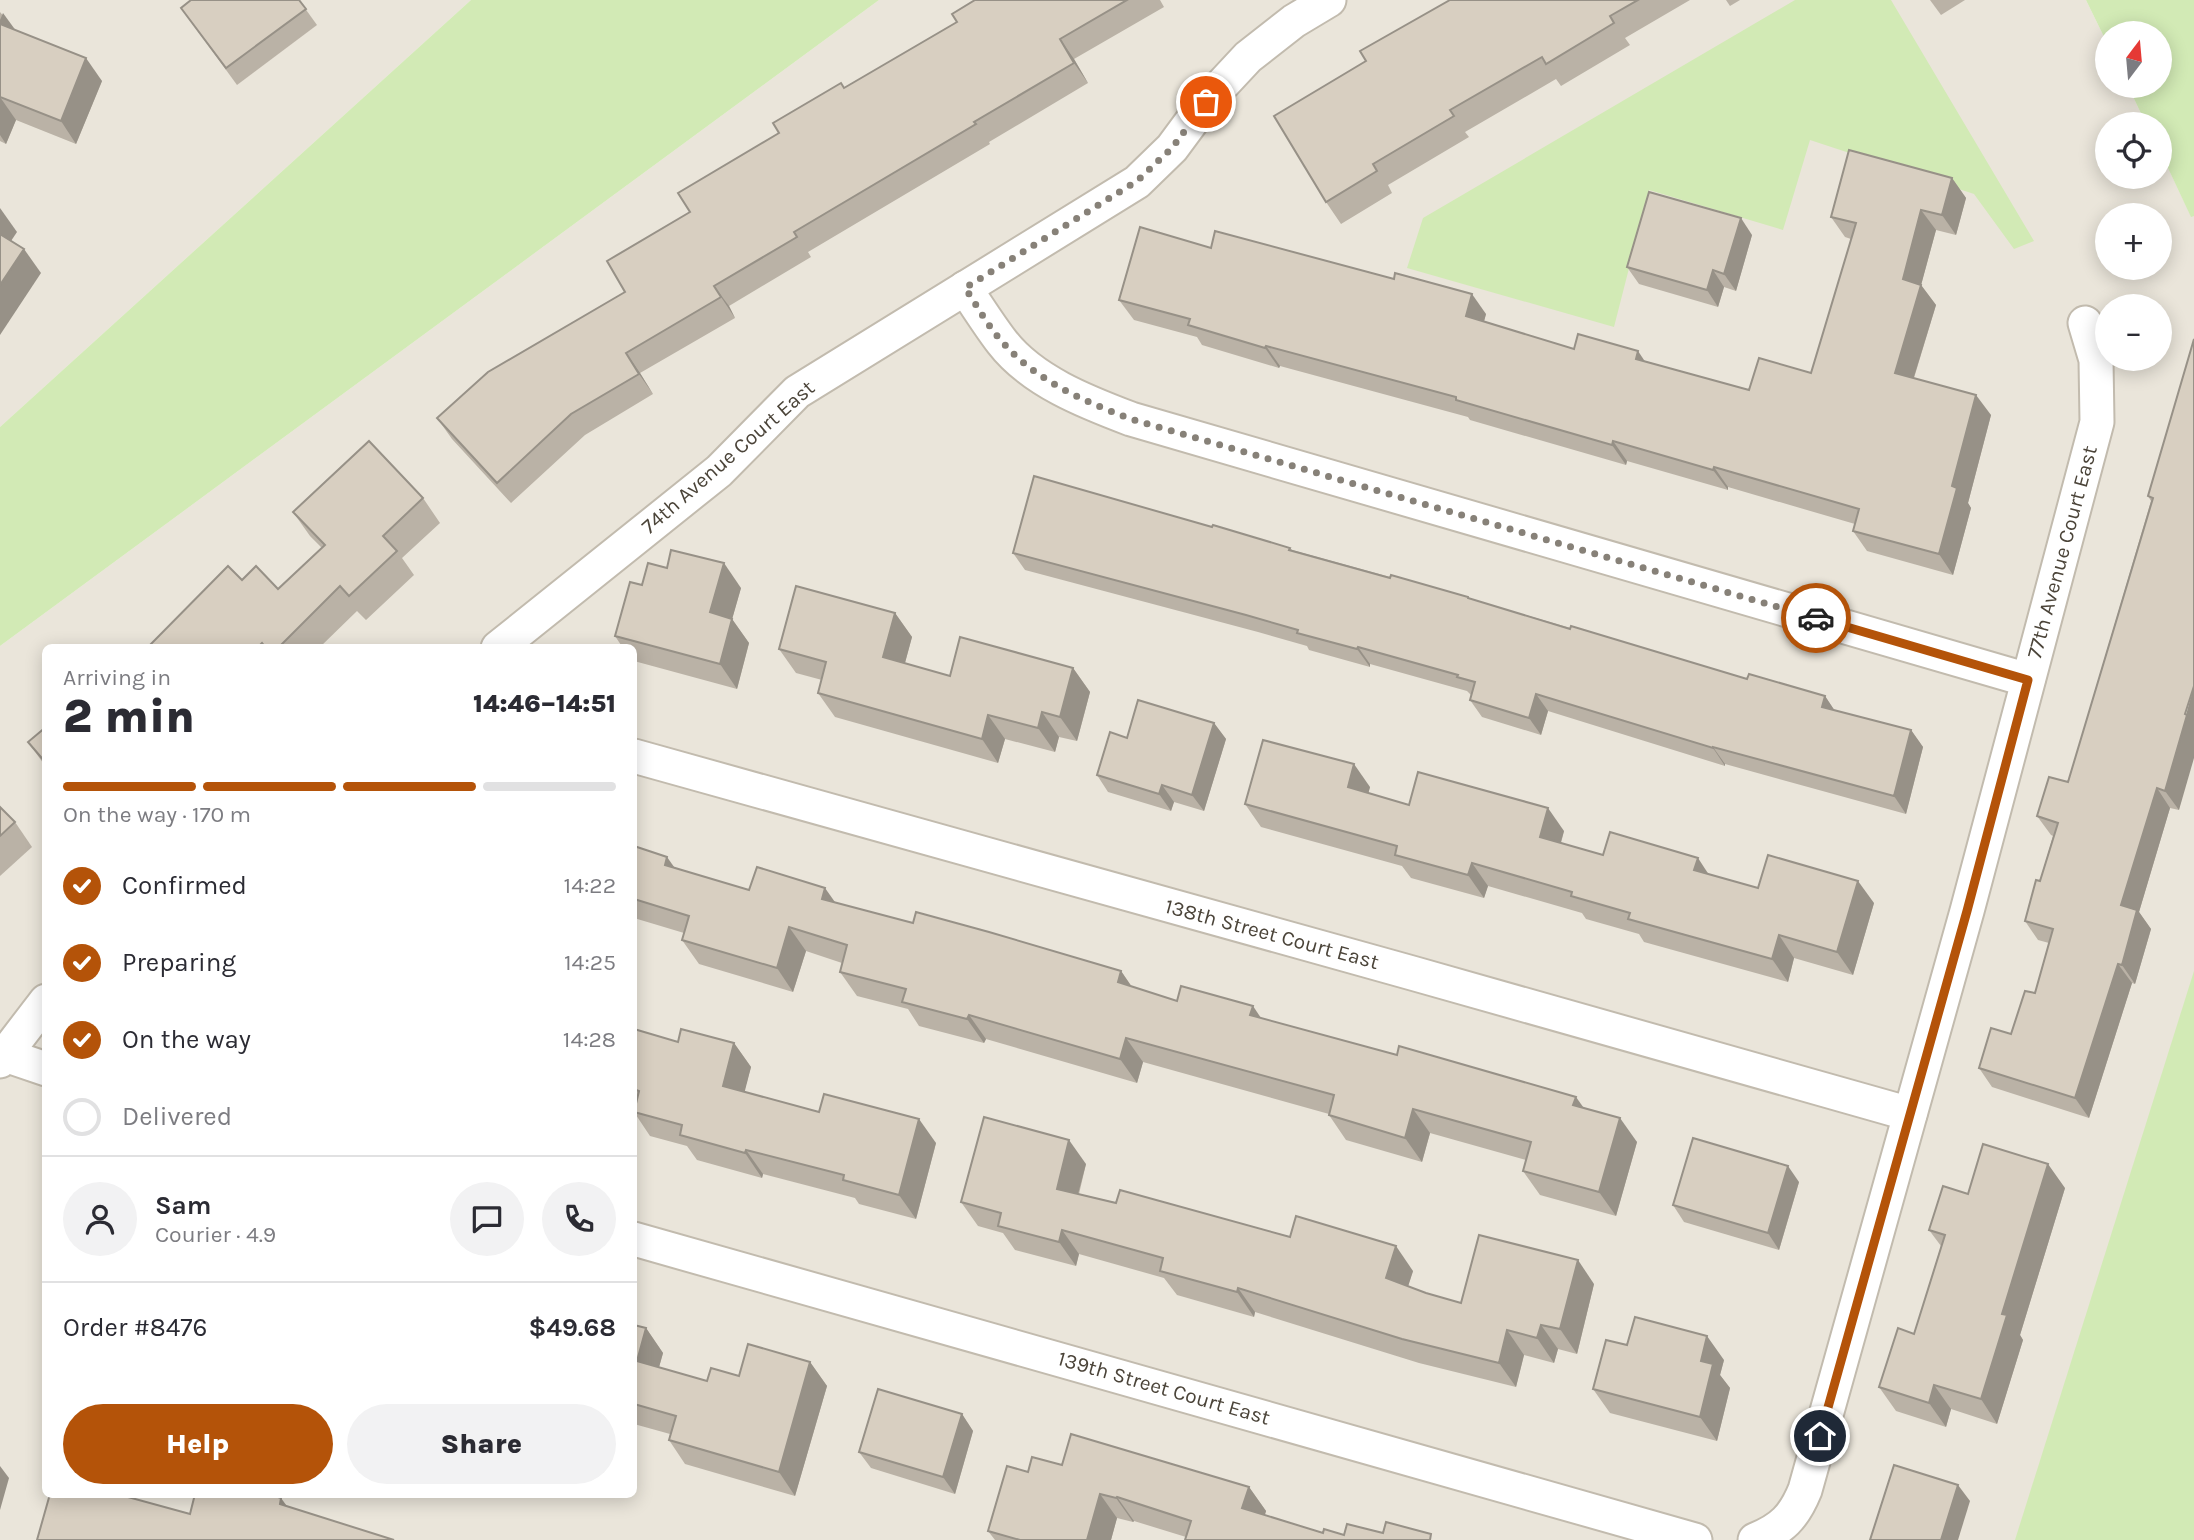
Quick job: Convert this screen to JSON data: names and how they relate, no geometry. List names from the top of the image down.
{
  "streets": {
    "street": [
      "74th Avenue Court East",
      "77th Avenue Court East",
      "138th Street Court East",
      "139th Street Court East"
    ]
  },
  "crossings": [
    ["77th Avenue Court East", "138th Street Court East"]
  ],
  "north": "top",
  "page": {
    "map_buttons": ["+", "−"],
    "heading": ["2 min", "Arriving in", "14:46–14:51"],
    "panel": [
      "Sam",
      "Courier · 4.9",
      "Order #8476",
      "$49.68"
    ],
    "bar": "On the way · 170 m",
    "list": [
      ["Confirmed", "14:22"],
      ["Preparing", "14:25"],
      ["On the way", "14:28"],
      "Delivered"
    ],
    "buttons": ["Help", "Share"]
  }
}
